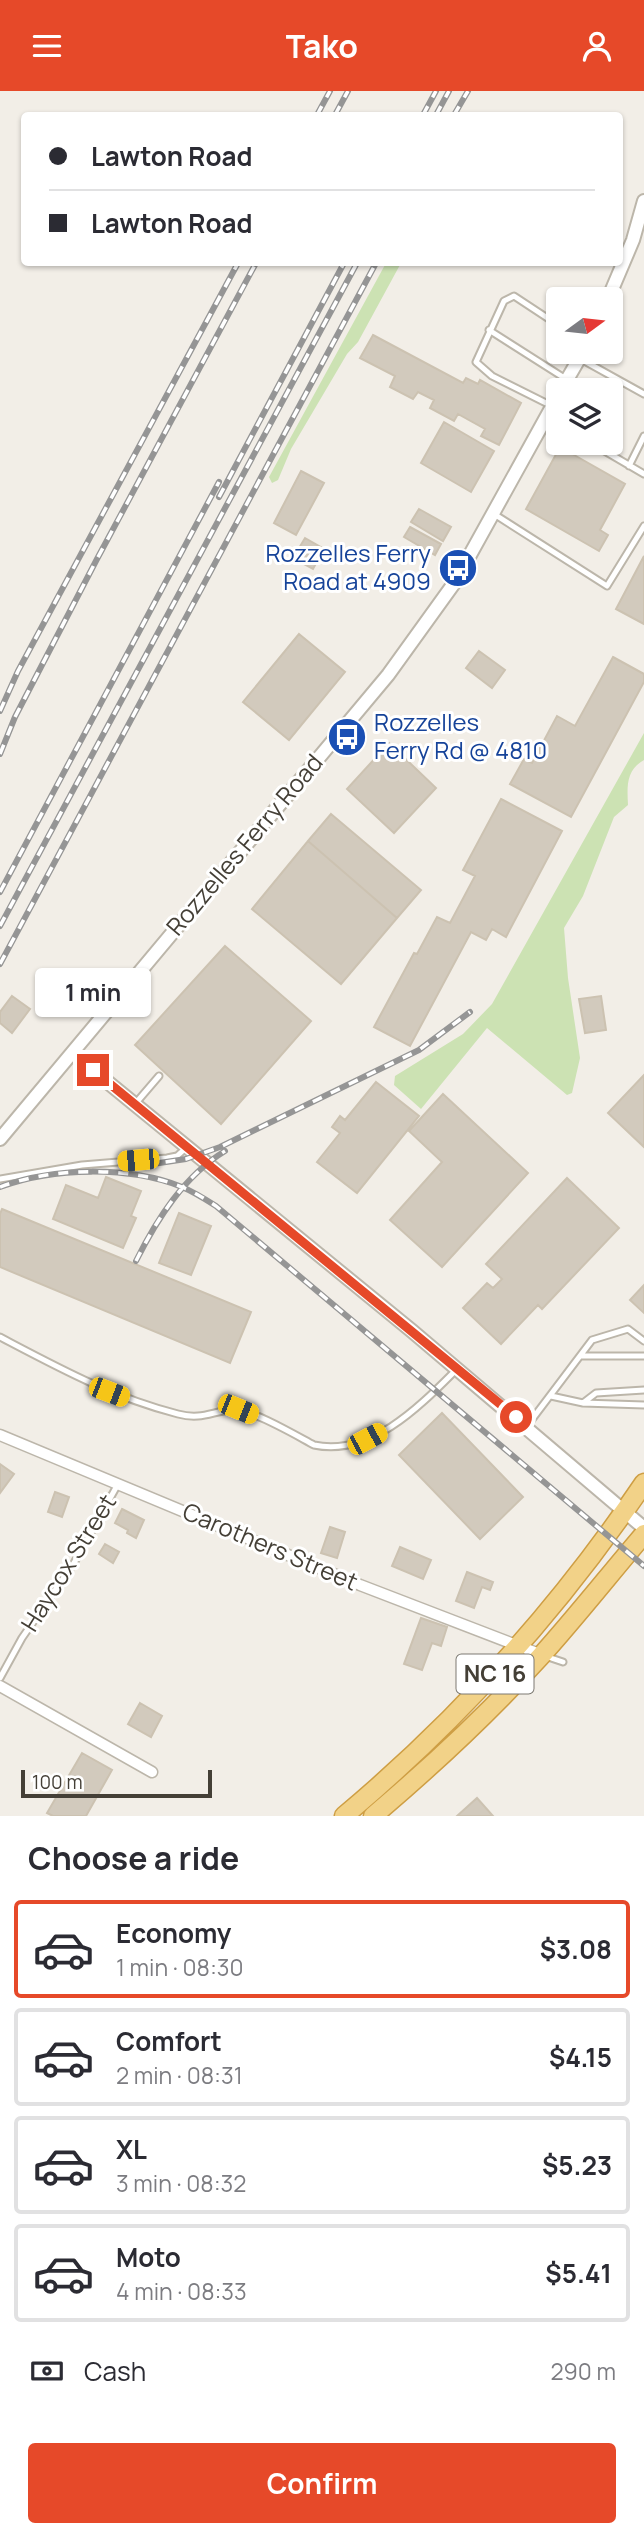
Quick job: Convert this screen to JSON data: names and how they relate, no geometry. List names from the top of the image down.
{
  "streets": {
    "highway": ["NC 16"],
    "street": ["Rozzelles Ferry Road", "Carothers Street"],
    "lane": ["Haycox Street"]
  },
  "crossings": [
    ["Carothers Street", "Haycox Street"],
    ["Carothers Street", "NC 16"]
  ],
  "places": {
    "bus stop": ["Rozzelles Ferry Road at 4909", "Rozzelles Ferry Rd @ 4810"]
  },
  "scale_bar": "100 m",
  "north": "right",
  "page": {
    "header": "Tako",
    "banner": ["Lawton Road", "Lawton Road"],
    "bubble": "1 min",
    "scale": "100 m",
    "heading": "Choose a ride",
    "list": [
      {
        "name": "Economy",
        "note": "1 min · 08:30",
        "value": "$3.08"
      },
      {
        "name": "Comfort",
        "note": "2 min · 08:31",
        "value": "$4.15"
      },
      {
        "name": "XL",
        "note": "3 min · 08:32",
        "value": "$5.23"
      },
      {
        "name": "Moto",
        "note": "4 min · 08:33",
        "value": "$5.41"
      }
    ],
    "pay": ["Cash", "290 m"],
    "buttons": "Confirm"
  }
}
